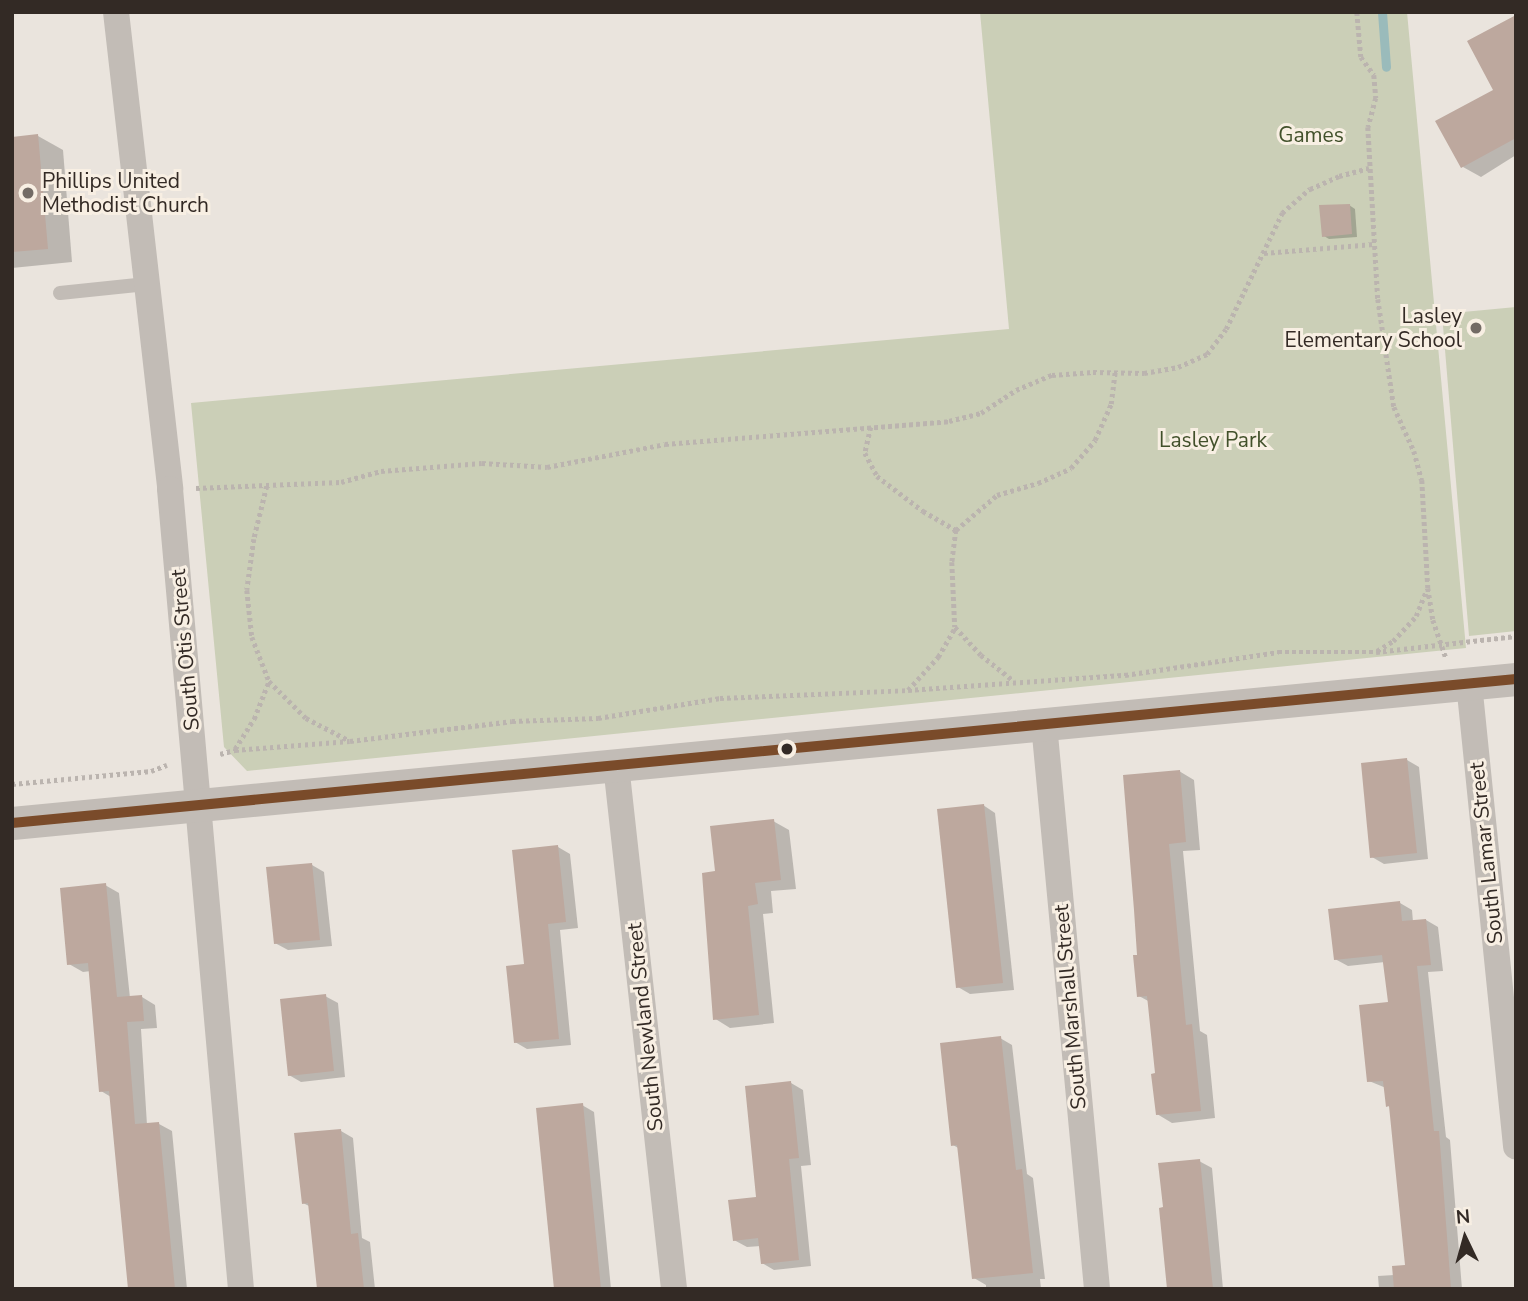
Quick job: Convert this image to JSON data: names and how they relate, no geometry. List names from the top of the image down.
{
  "streets": {
    "street": [
      "South Otis Street",
      "South Lamar Street",
      "South Marshall Street",
      "South Newland Street"
    ]
  },
  "parks": ["Games", "Lasley Park"],
  "places": ["Phillips United Methodist Church", "Lasley Elementary School"],
  "north": "top"
}
